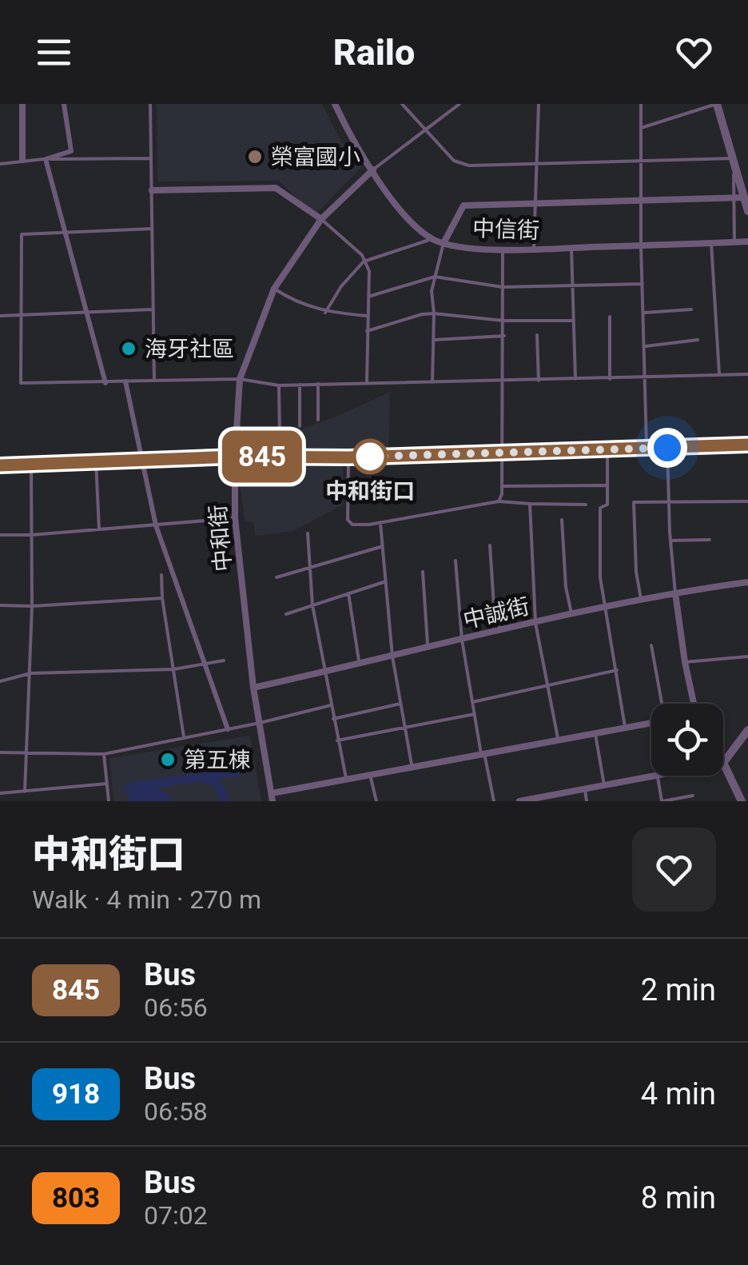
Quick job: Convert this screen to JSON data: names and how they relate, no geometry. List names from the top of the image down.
{
  "streets": {
    "street": ["中信街", "中和街", "中誠街"]
  },
  "crossings": [
    ["中信街", "中和街"],
    ["中和街", "中誠街"]
  ],
  "places": [
    "榮富國小",
    "海牙社區",
    "中和街口",
    "第五棟"
  ],
  "lines": ["bus line 845"],
  "page": {
    "header": "Railo",
    "on_map": "845",
    "heading": ["中和街口", "Walk · 4 min · 270 m"],
    "list": [
      {
        "mark": "845",
        "name": "Bus",
        "note": "06:56",
        "value": "2 min"
      },
      {
        "mark": "918",
        "name": "Bus",
        "note": "06:58",
        "value": "4 min"
      },
      {
        "mark": "803",
        "name": "Bus",
        "note": "07:02",
        "value": "8 min"
      }
    ]
  }
}
